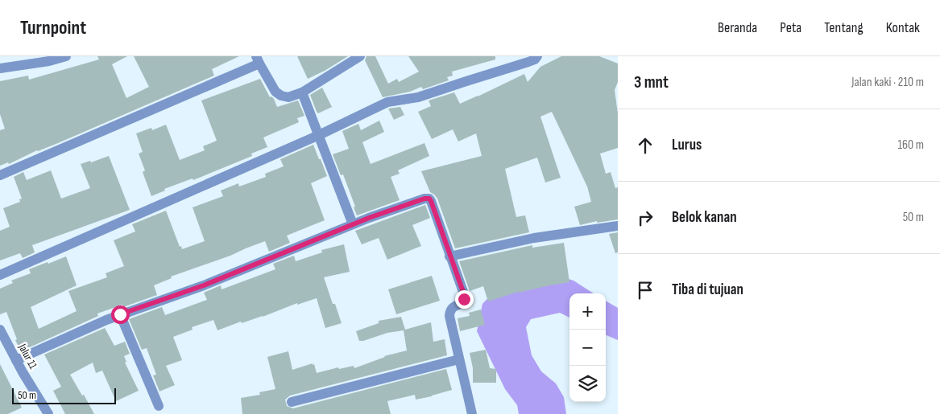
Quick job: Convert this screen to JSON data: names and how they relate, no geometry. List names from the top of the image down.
{
  "streets": {
    "street": ["Jalur 11"]
  },
  "scale_bar": "50 m",
  "page": {
    "header": "Turnpoint",
    "nav": [
      "Beranda",
      "Peta",
      "Tentang",
      "Kontak"
    ],
    "heading": ["3 mnt", "Jalan kaki · 210 m"],
    "list": [
      ["Lurus", "160 m"],
      ["Belok kanan", "50 m"],
      "Tiba di tujuan"
    ],
    "map_buttons": ["+", "−"],
    "scale": "50 m"
  }
}
